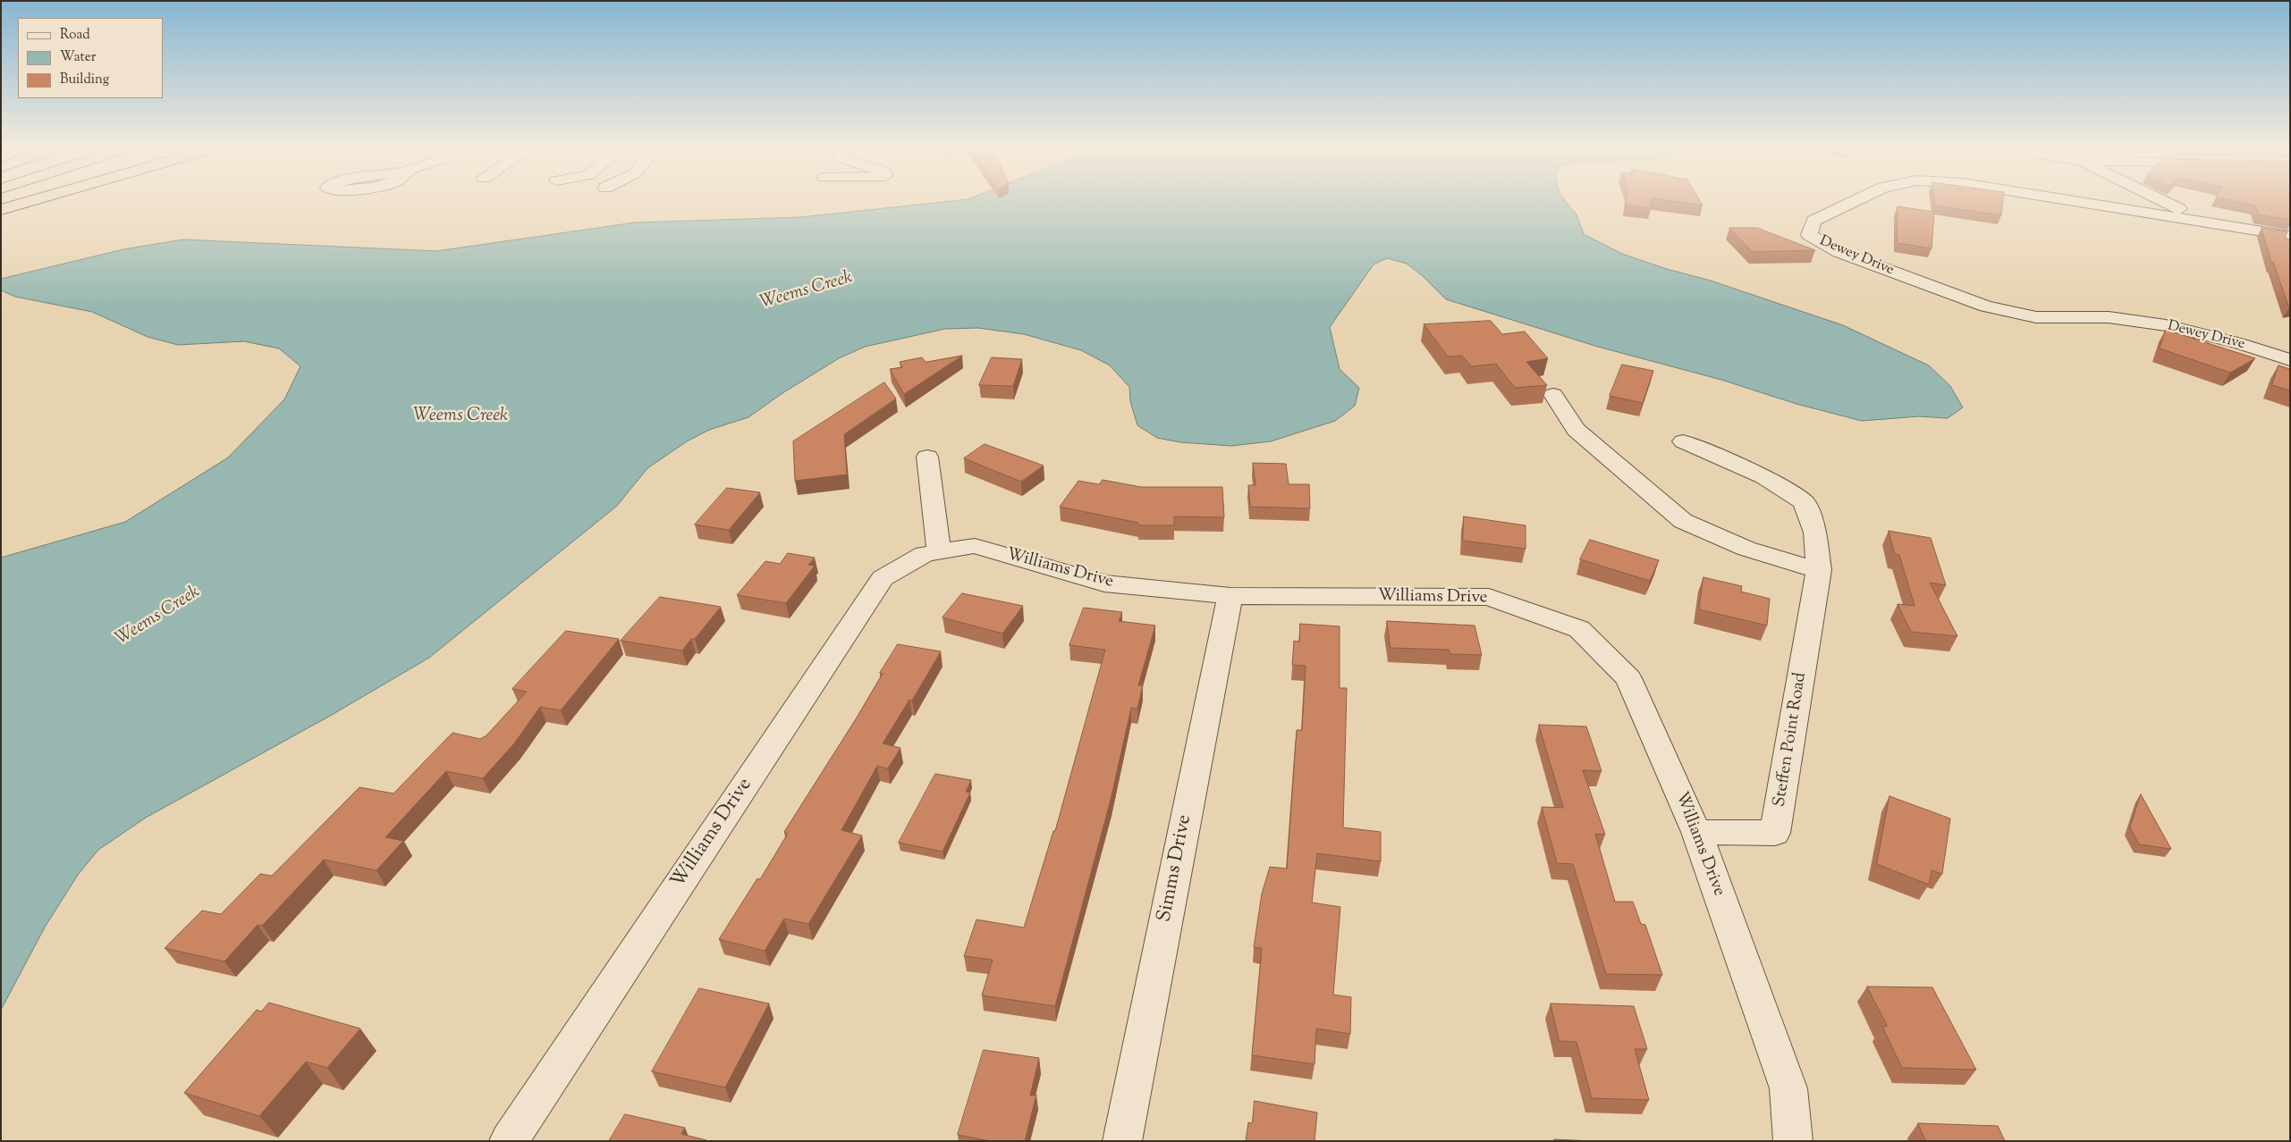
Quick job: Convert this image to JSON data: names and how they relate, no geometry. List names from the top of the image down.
{
  "streets": {
    "street": [
      "Dewey Drive",
      "Williams Drive",
      "Steffen Point Road",
      "Simms Drive"
    ]
  },
  "crossings": [
    ["Williams Drive", "Steffen Point Road"],
    ["Williams Drive", "Simms Drive"]
  ],
  "water": ["Weems Creek"],
  "legend": ["Road", "Water", "Building"]
}
